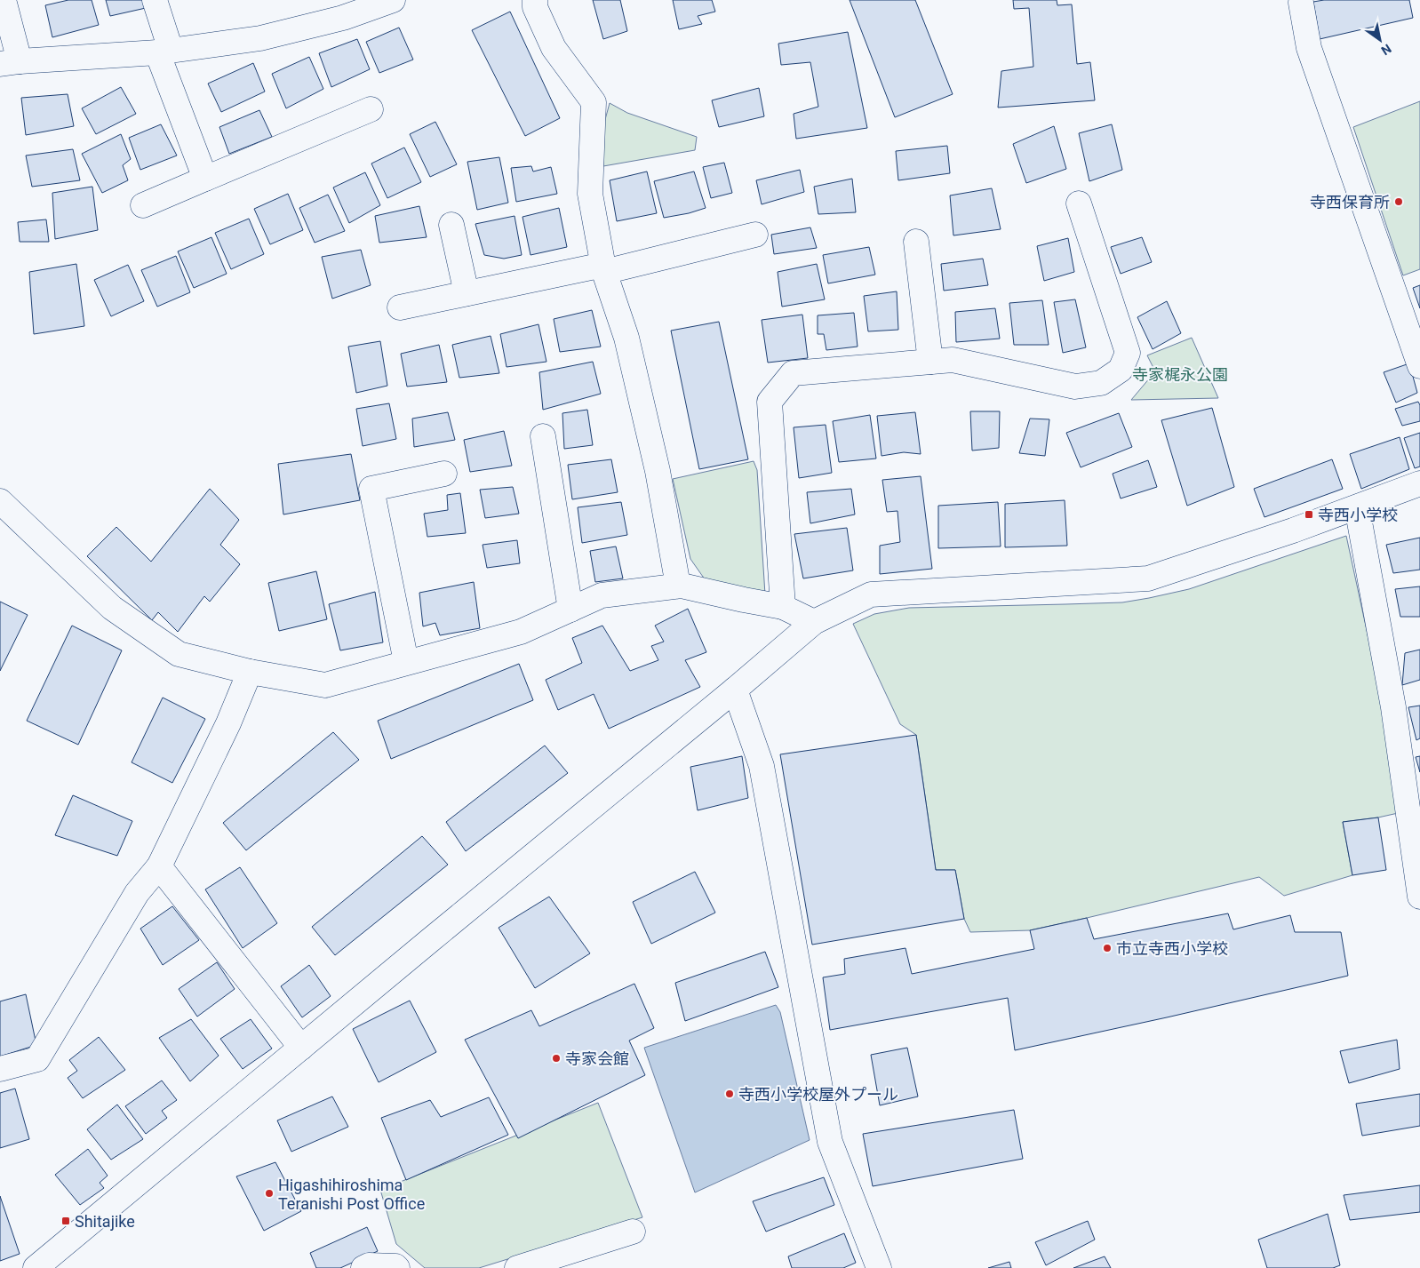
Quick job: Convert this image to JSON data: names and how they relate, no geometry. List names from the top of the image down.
{
  "parks": ["寺家梶永公園"],
  "places": {
    "other": [
      "寺西保育所",
      "市立寺西小学校",
      "寺家会館",
      "寺西小学校屋外プール",
      "Higashihiroshima Teranishi Post Office"
    ],
    "transit": ["寺西小学校", "Shitajike"]
  },
  "north": "bottom right"
}
